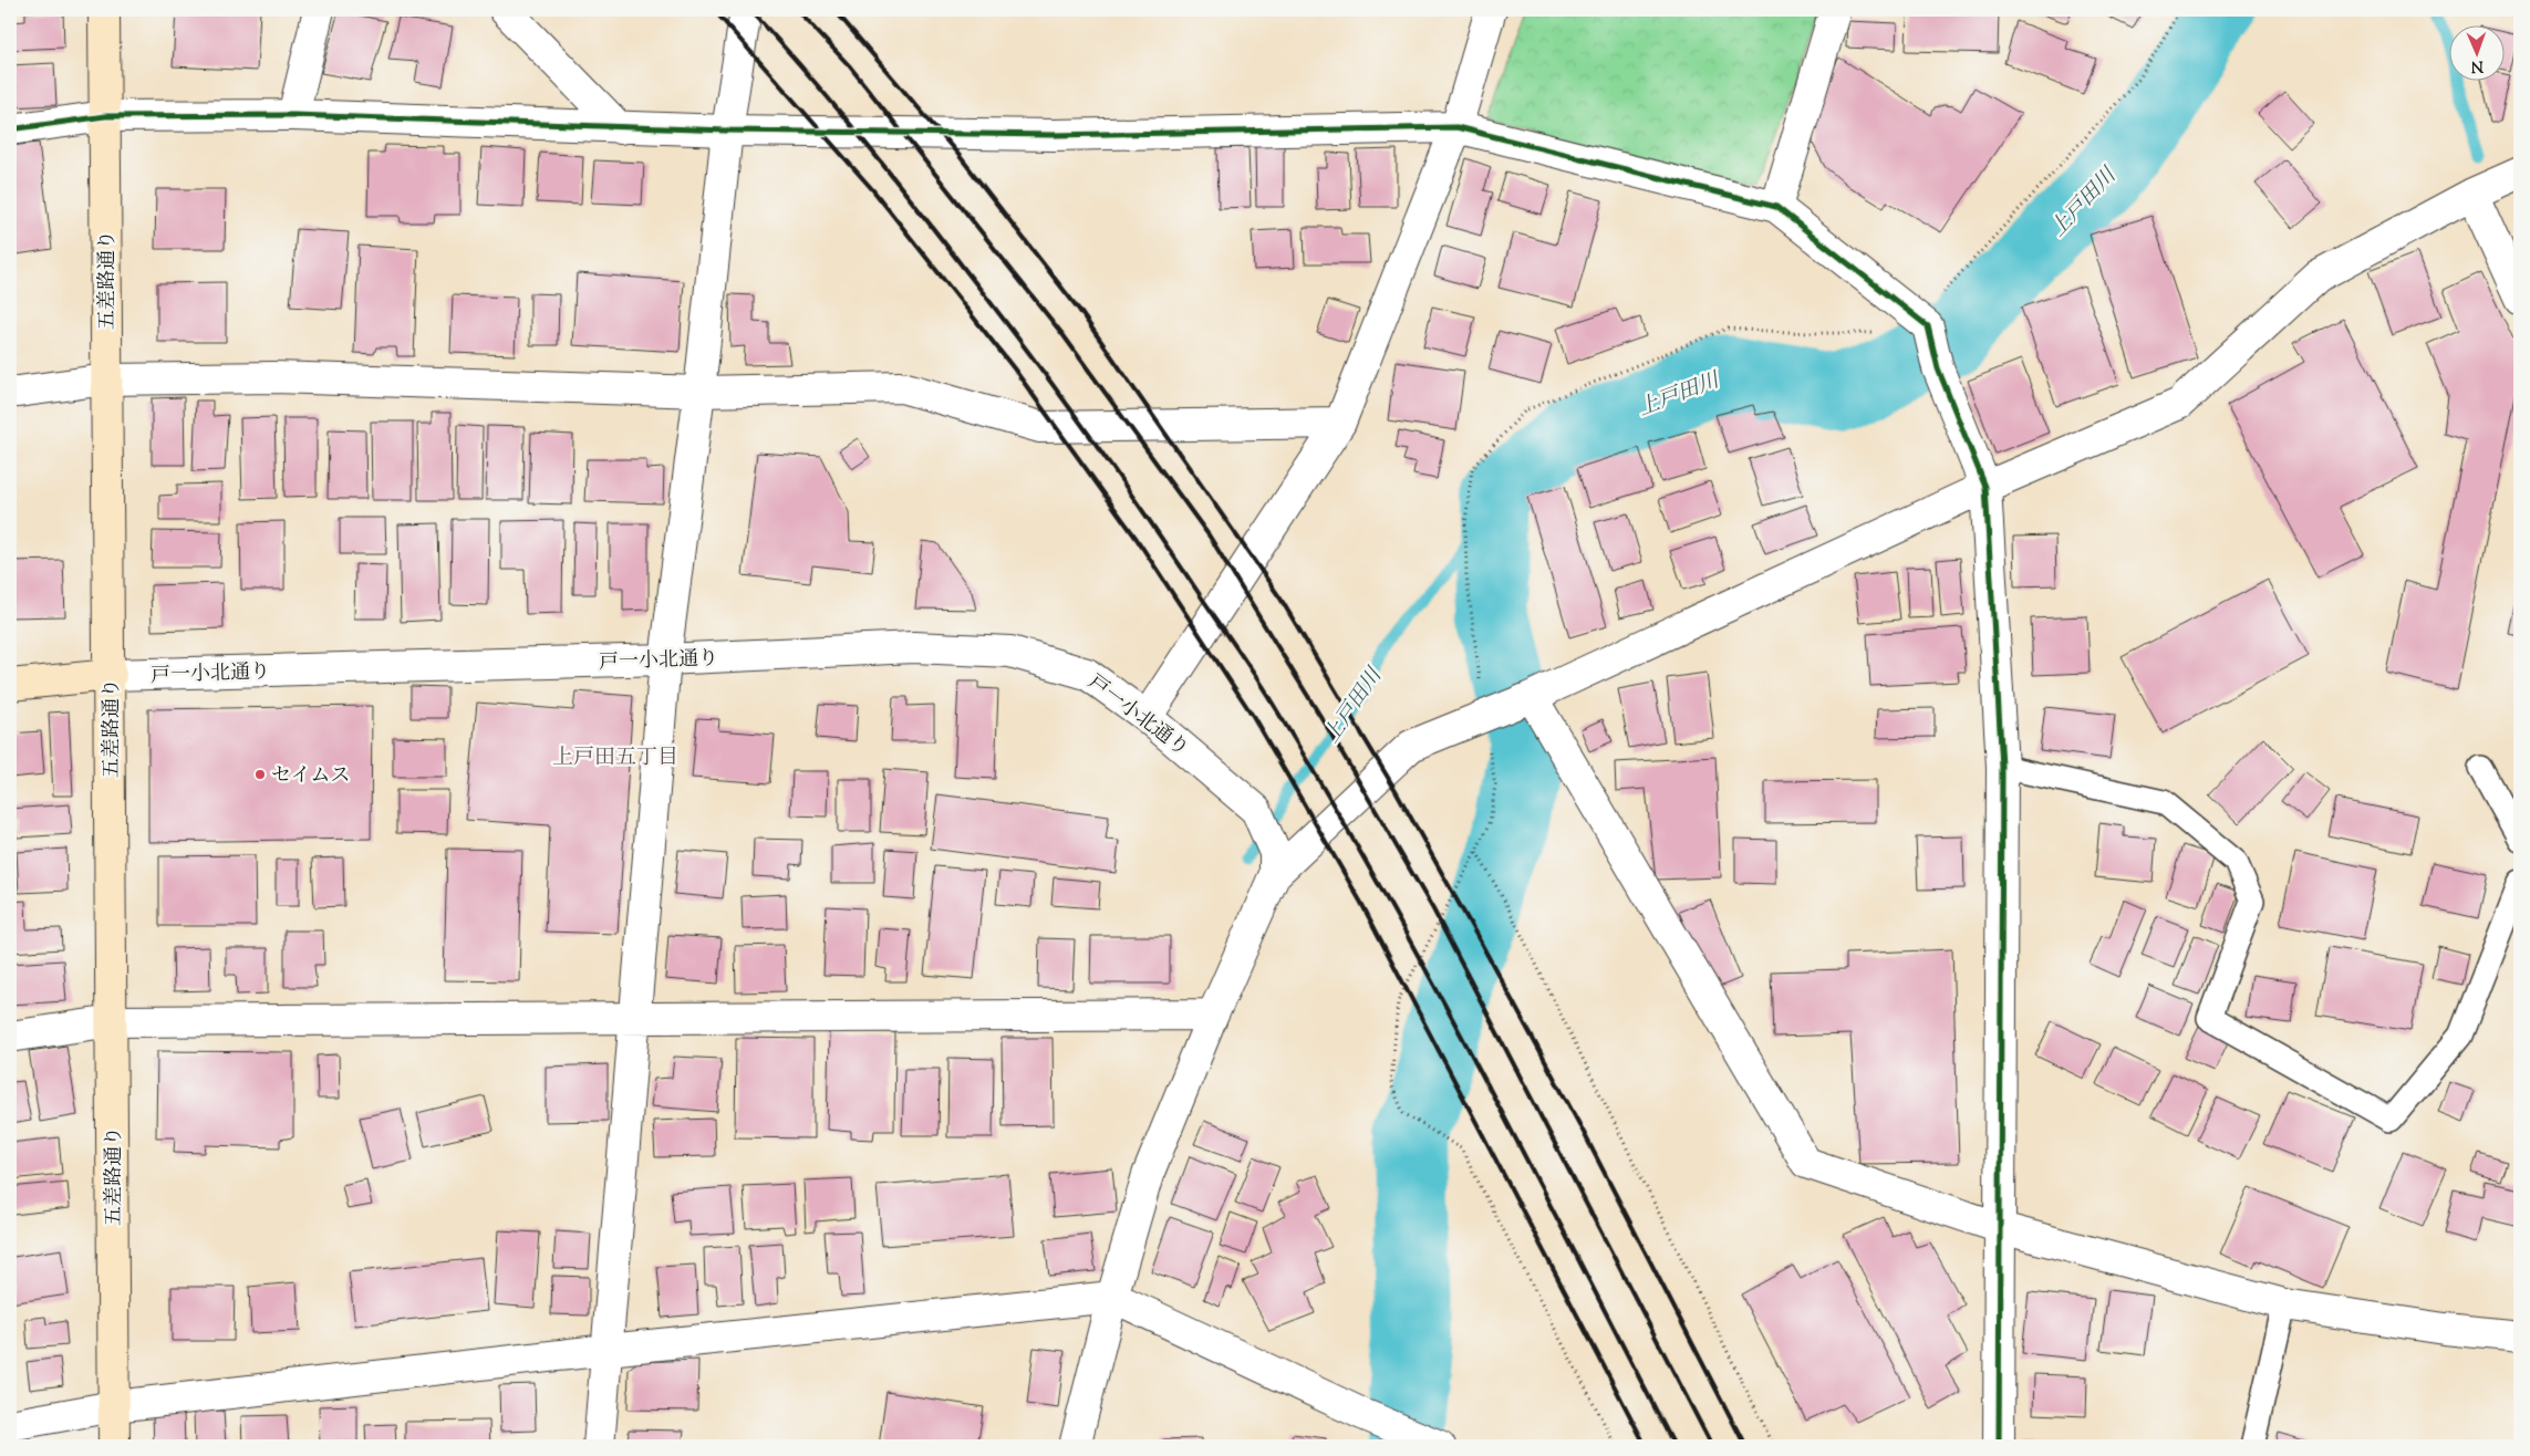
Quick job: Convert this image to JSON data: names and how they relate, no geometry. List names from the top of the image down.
{
  "streets": {
    "main road": ["五差路通り", "戸一小北通り"]
  },
  "crossings": [
    ["五差路通り", "戸一小北通り"]
  ],
  "districts": ["上戸田五丁目"],
  "water": ["上戸田川"],
  "places": ["セイムス"],
  "north": "bottom"
}
